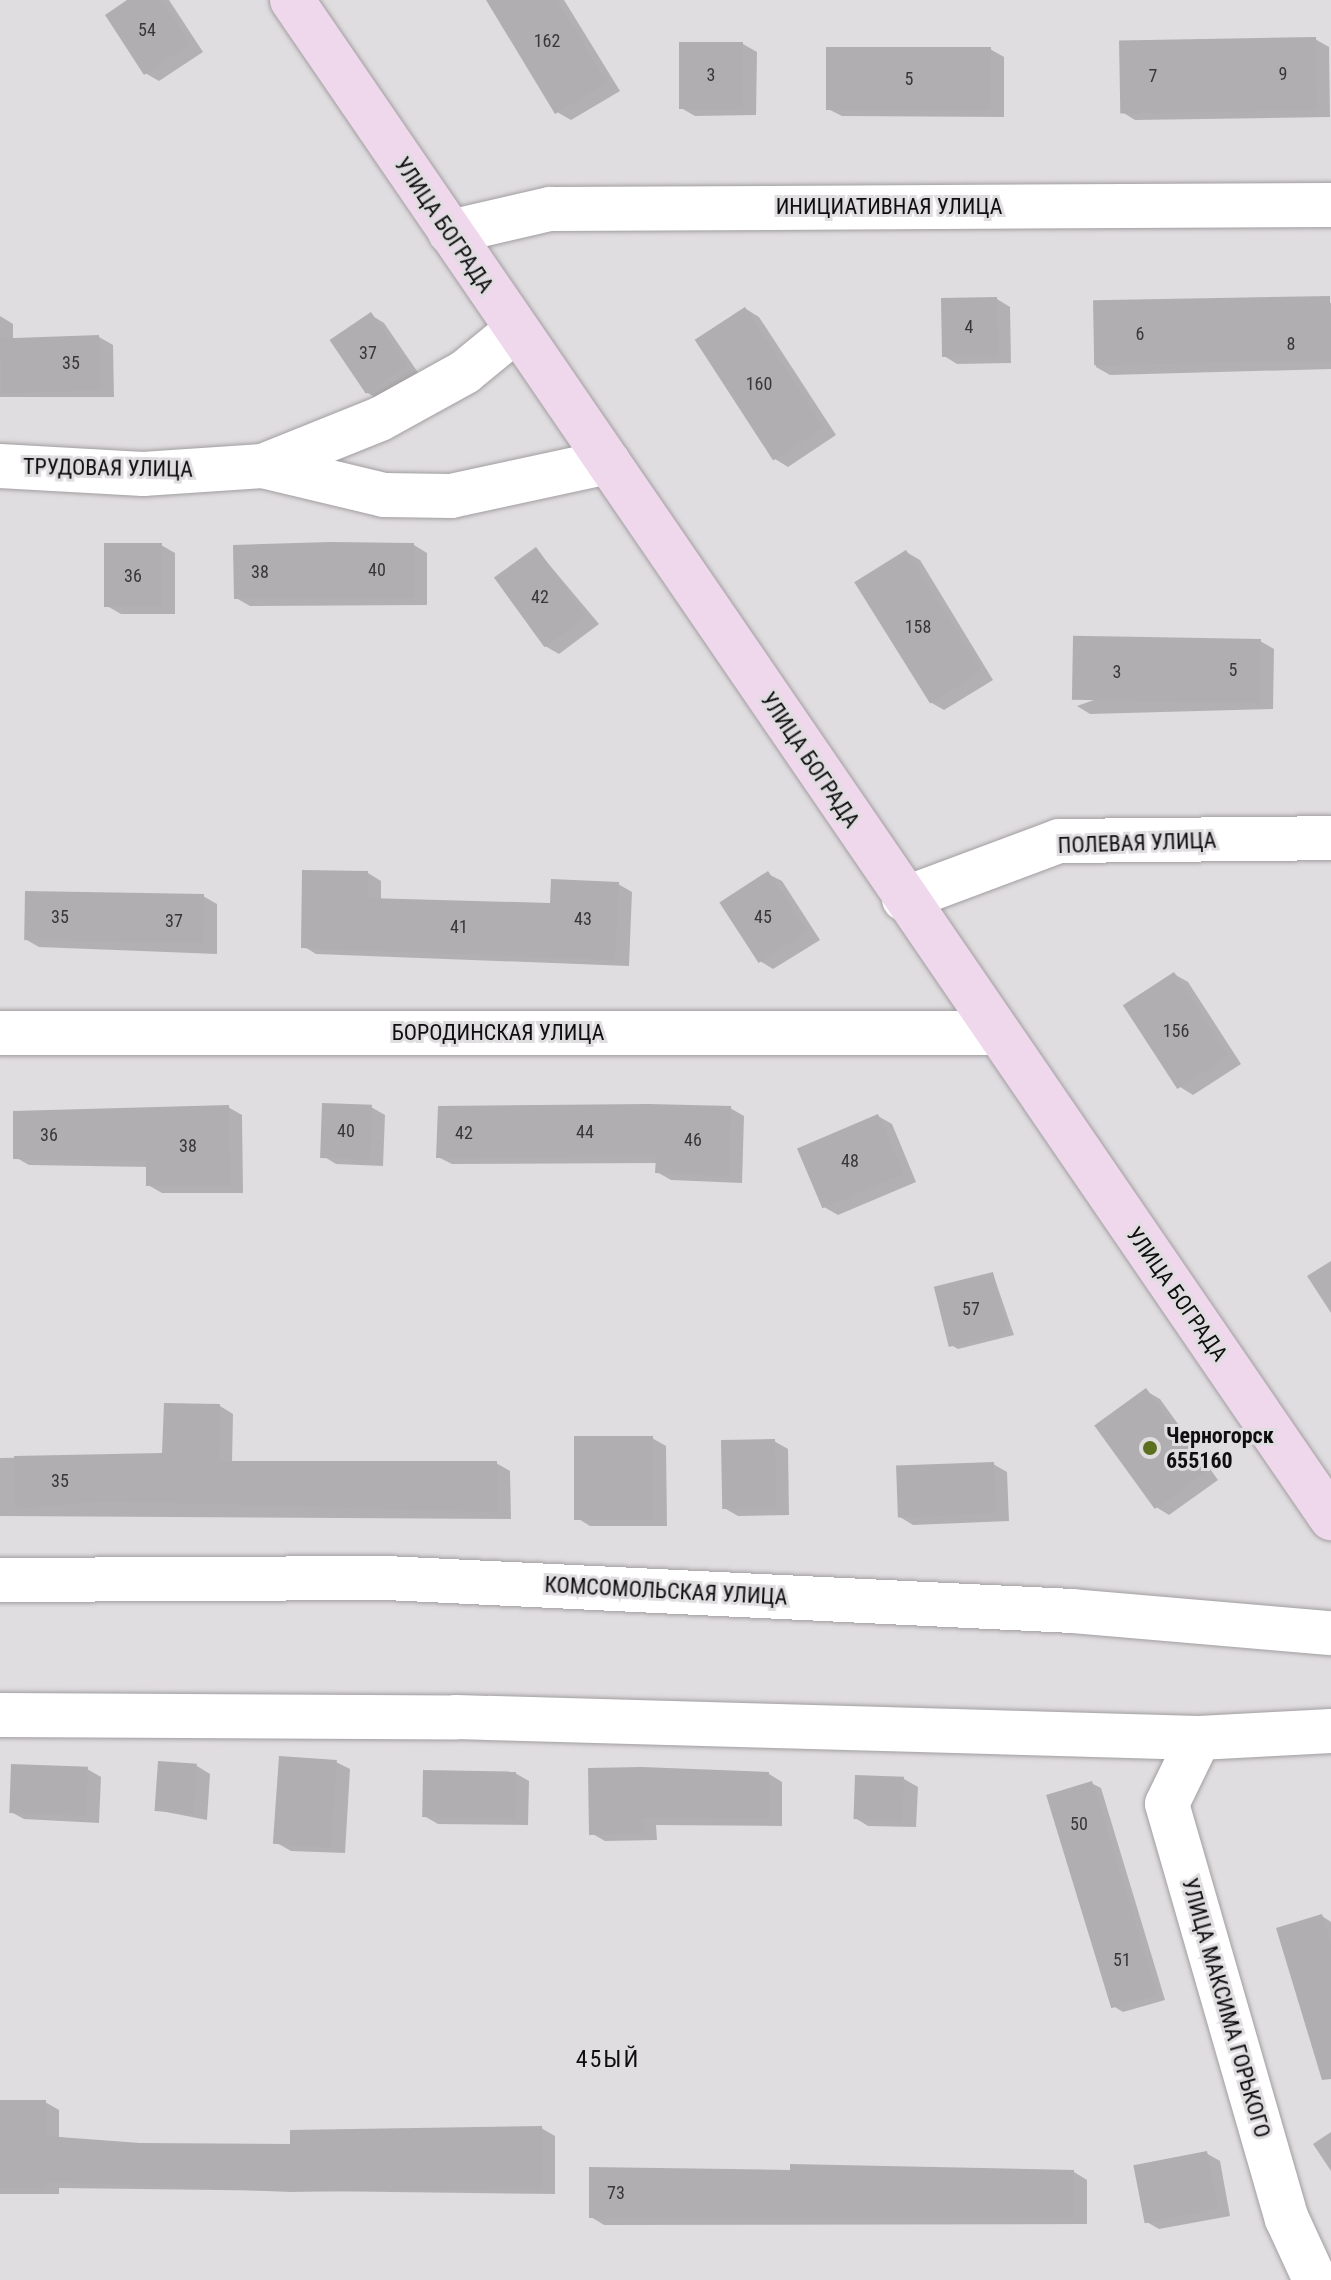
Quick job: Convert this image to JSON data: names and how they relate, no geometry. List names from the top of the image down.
{
  "streets": {
    "main road": ["УЛИЦА БОГРАДА"],
    "street": [
      "ИНИЦИАТИВНАЯ УЛИЦА",
      "ТРУДОВАЯ УЛИЦА",
      "ПОЛЕВАЯ УЛИЦА",
      "БОРОДИНСКАЯ УЛИЦА",
      "КОМСОМОЛЬСКАЯ УЛИЦА",
      "УЛИЦА МАКСИМА ГОРЬКОГО"
    ]
  },
  "crossings": [
    ["ИНИЦИАТИВНАЯ УЛИЦА", "УЛИЦА БОГРАДА"],
    ["УЛИЦА БОГРАДА", "ТРУДОВАЯ УЛИЦА"],
    ["УЛИЦА БОГРАДА", "ПОЛЕВАЯ УЛИЦА"],
    ["УЛИЦА БОГРАДА", "БОРОДИНСКАЯ УЛИЦА"]
  ],
  "districts": ["45ЫЙ"],
  "places": ["Черногорск 655160"],
  "house_numbers": [
    "54",
    "162",
    "9",
    "3",
    "7",
    "5",
    "4",
    "6",
    "8",
    "37",
    "35",
    "160",
    "40",
    "38",
    "36",
    "42",
    "158",
    "5",
    "3",
    "35",
    "45",
    "43",
    "37",
    "41",
    "156",
    "40",
    "44",
    "42",
    "36",
    "46",
    "38",
    "48",
    "57",
    "35",
    "50",
    "51",
    "73"
  ]
}
